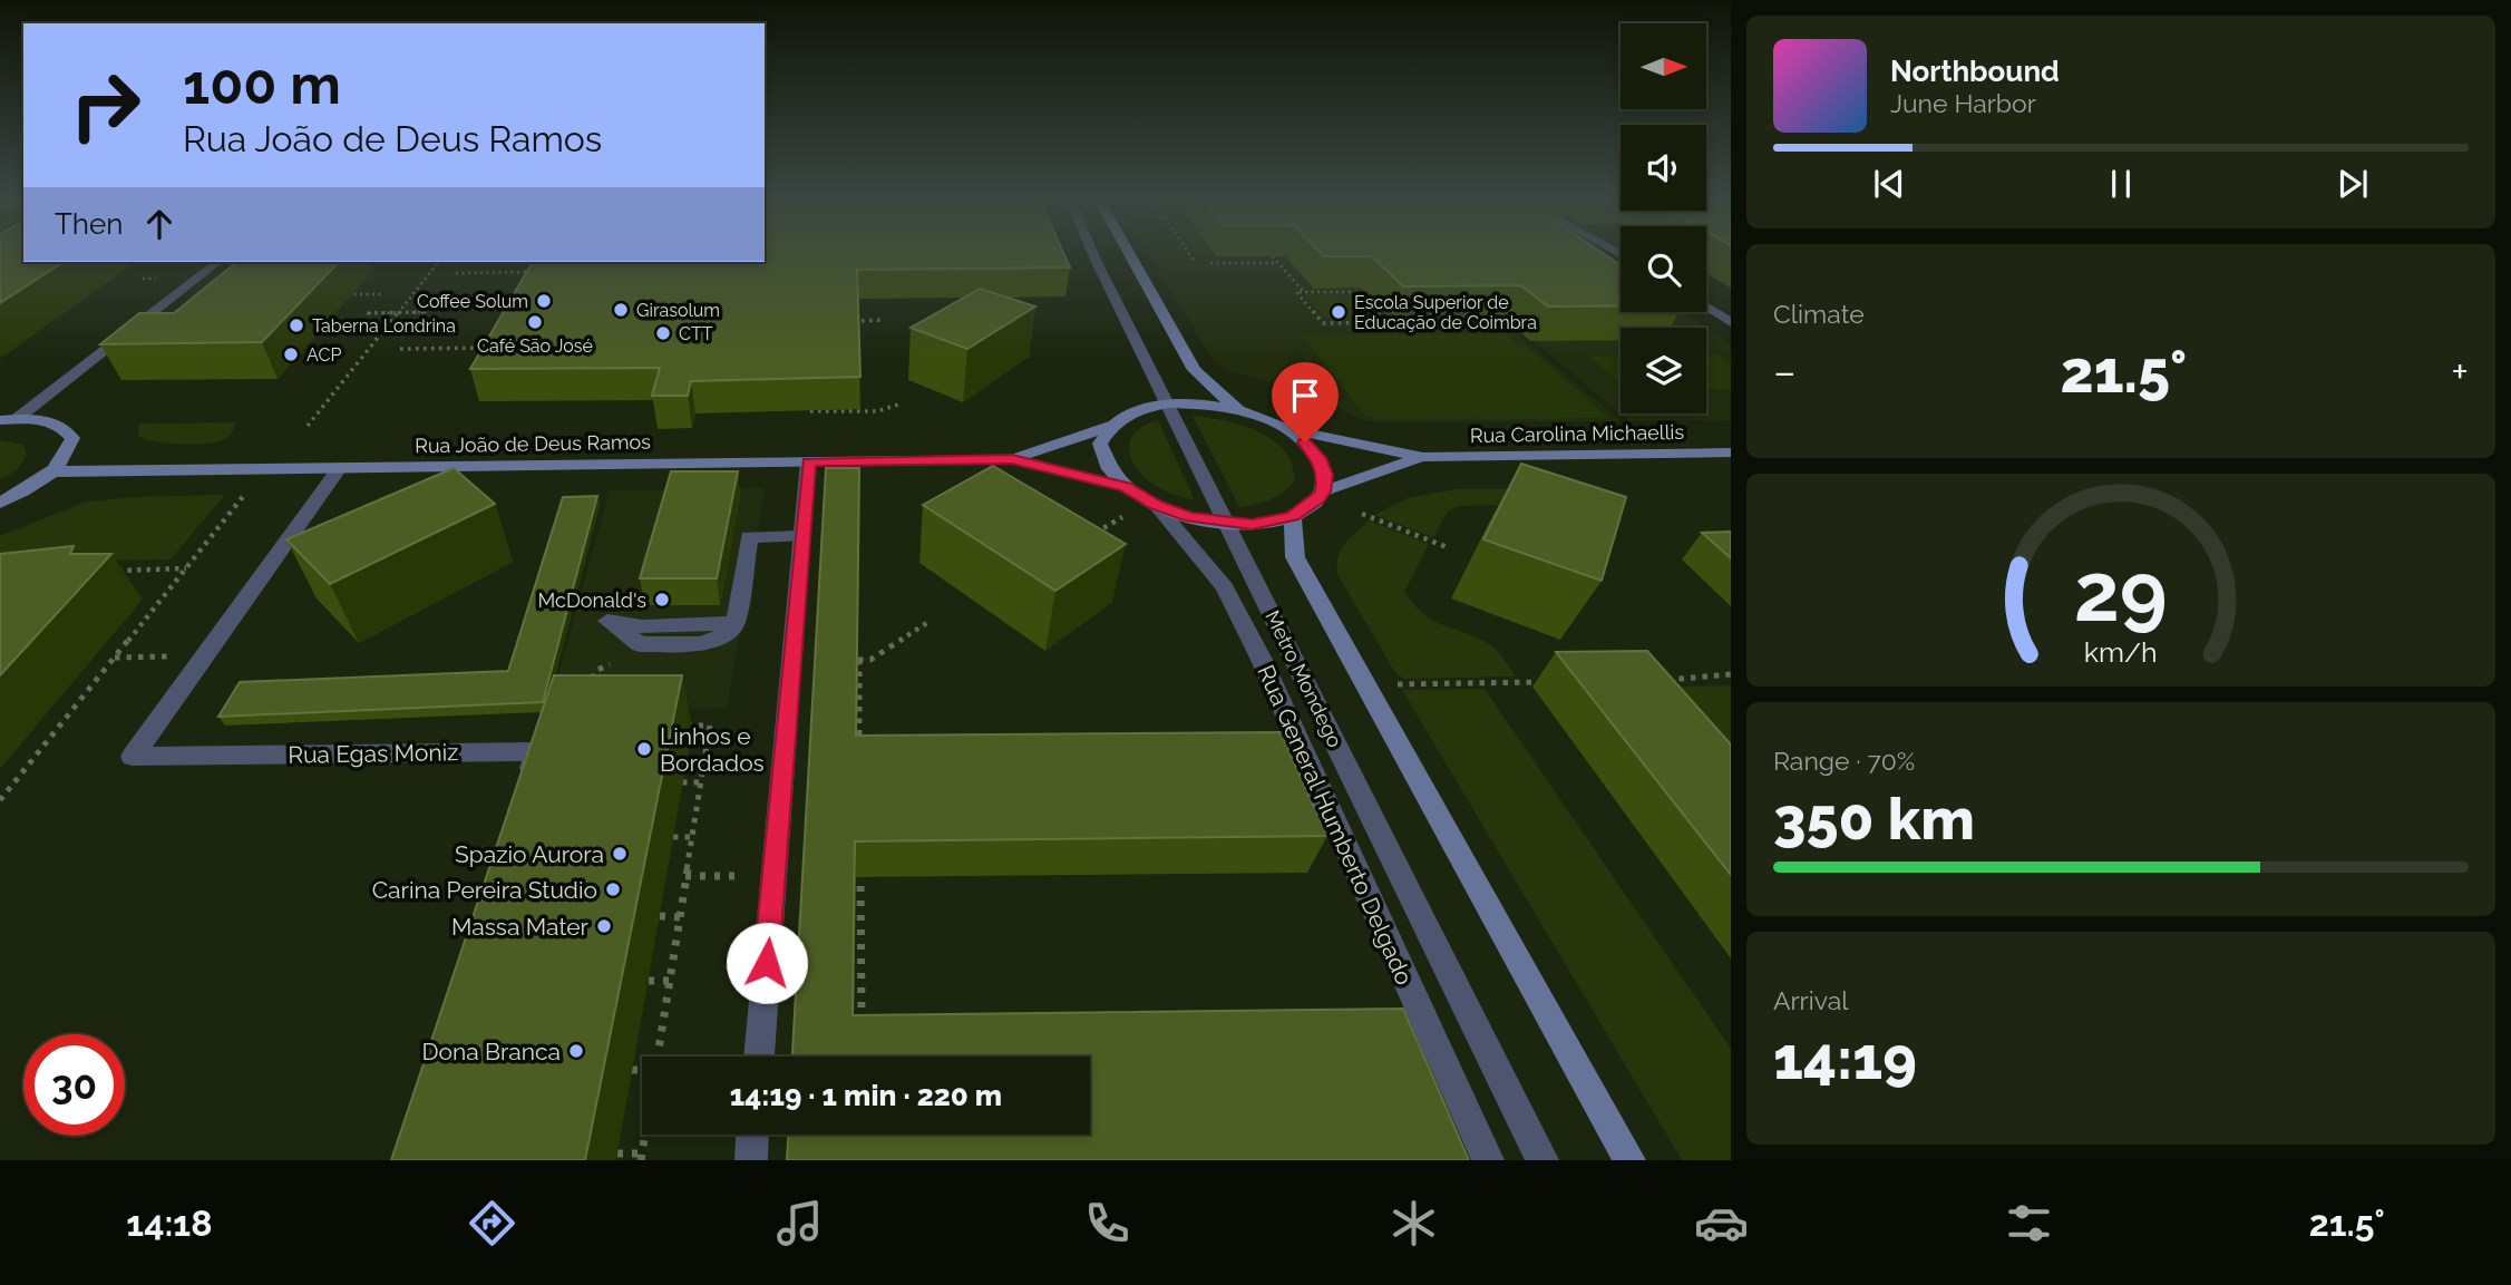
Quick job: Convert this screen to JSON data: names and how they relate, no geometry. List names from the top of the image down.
{
  "streets": {
    "main road": ["Rua Carolina Michaellis", "Rua João de Deus Ramos"],
    "street": ["Metro Mondego", "Rua Egas Moniz", "Rua General Humberto Delgado"]
  },
  "crossings": [
    ["Rua João de Deus Ramos", "Metro Mondego"],
    ["Rua João de Deus Ramos", "Rua Egas Moniz"]
  ],
  "places": [
    "Coffee Solum",
    "Girasolum",
    "Escola Superior de Educação de Coimbra",
    "Café São José",
    "Taberna Londrina",
    "CTT",
    "ACP",
    "McDonald's",
    "Linhos e Bordados",
    "Spazio Aurora",
    "Carina Pereira Studio",
    "Massa Mater",
    "Dona Branca"
  ],
  "north": "right",
  "page": {
    "turn": ["100 m", "Rua João de Deus Ramos"],
    "song": ["Northbound", "June Harbor"],
    "then": "Then",
    "tile": [
      "Climate",
      ["Range · 70%", "350 km"],
      ["Arrival", "14:19"]
    ],
    "heat": ["−", "21.5°", "+"],
    "limit": "30",
    "trip": "14:19 · 1 min · 220 m",
    "tabs": ["14:18", "21.5°"],
    "gauge": ["29", "km/h"]
  }
}
